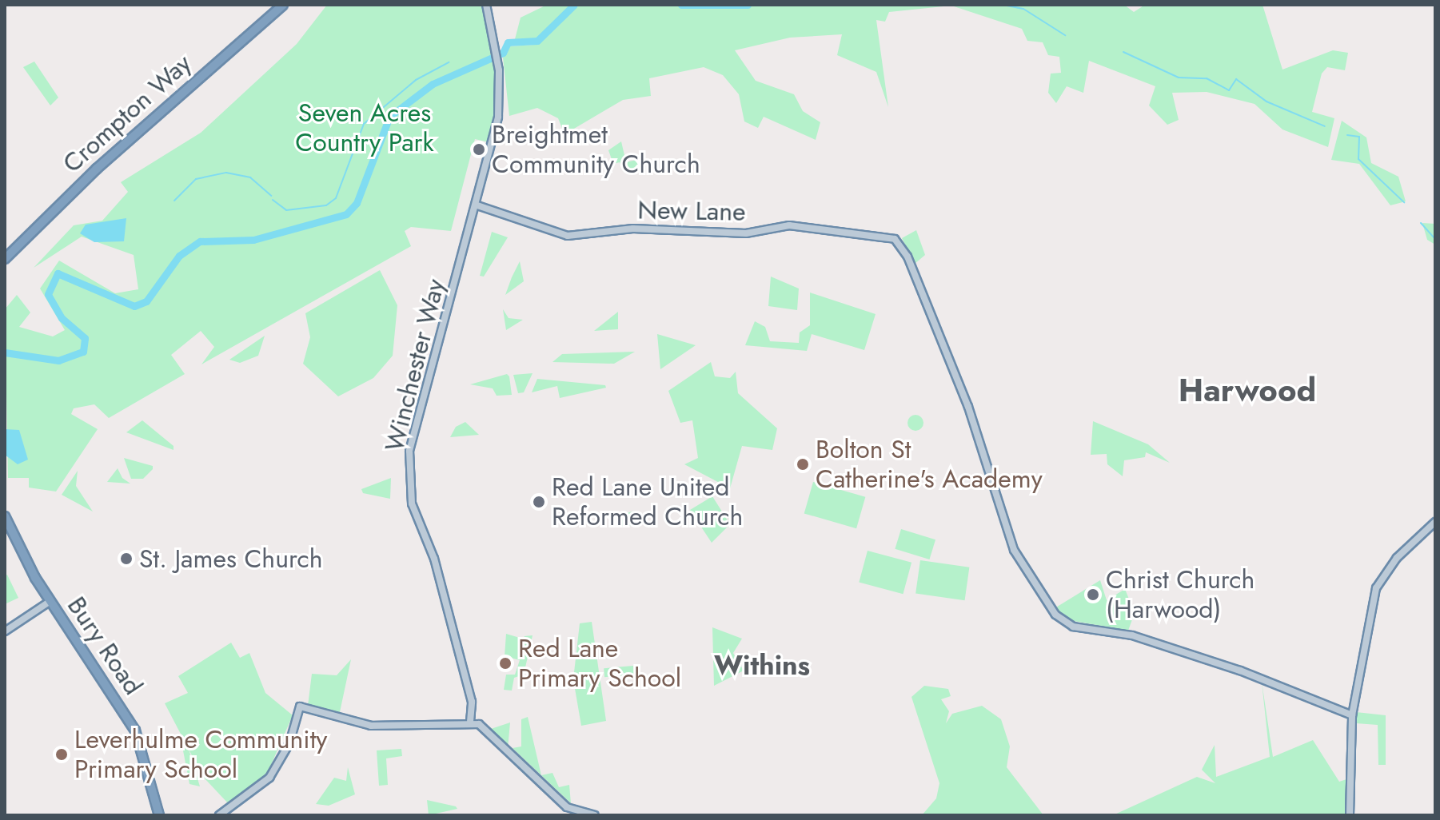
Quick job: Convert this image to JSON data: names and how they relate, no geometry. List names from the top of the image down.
{
  "streets": {
    "highway": ["Crompton Way", "Bury Road"],
    "street": ["New Lane", "Winchester Way"]
  },
  "crossings": [
    ["New Lane", "Winchester Way"]
  ],
  "districts": ["Harwood", "Withins"],
  "parks": ["Seven Acres Country Park"],
  "places": [
    "Breightmet Community Church",
    "Bolton St Catherine's Academy",
    "Red Lane United Reformed Church",
    "St. James Church",
    "Christ Church (Harwood)",
    "Red Lane Primary School",
    "Leverhulme Community Primary School"
  ]
}
